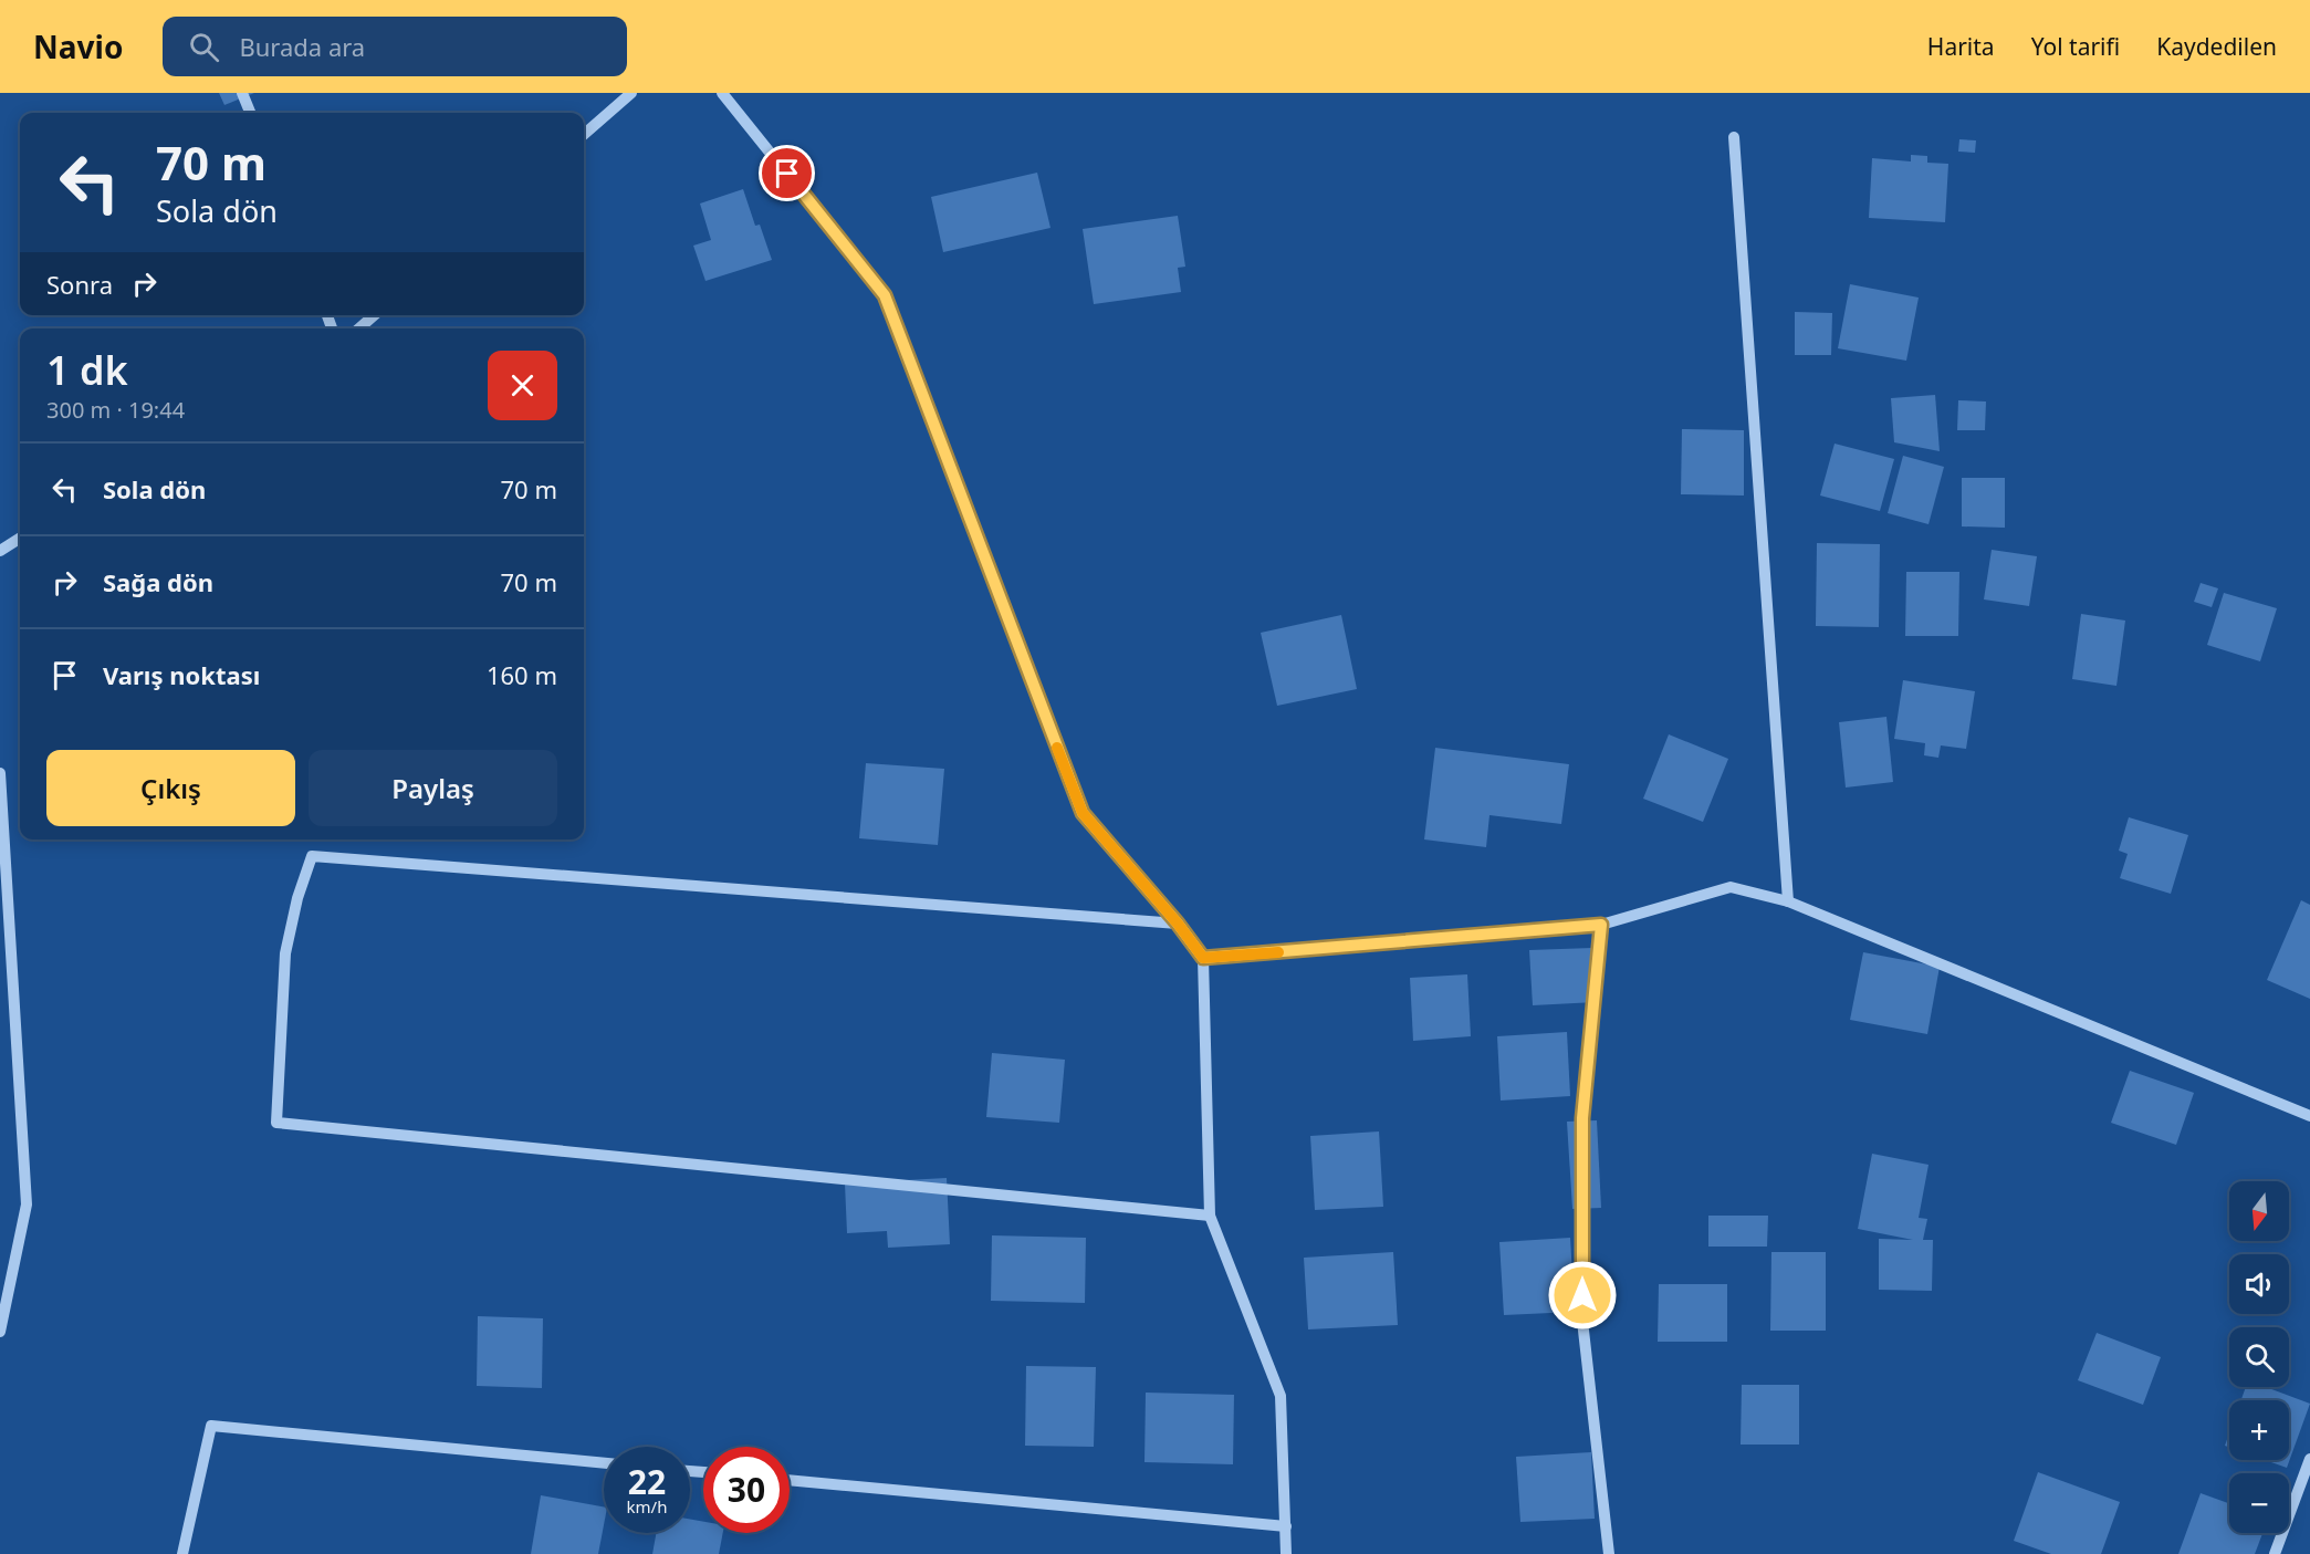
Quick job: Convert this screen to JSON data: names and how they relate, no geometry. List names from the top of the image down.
{
  "north": "bottom",
  "page": {
    "header": "Navio",
    "search": "Burada ara",
    "nav": ["Harita", "Yol tarifi", "Kaydedilen"],
    "turn": ["70 m", "Sola dön"],
    "then": "Sonra",
    "heading": ["1 dk", "300 m · 19:44"],
    "list": [
      {
        "name": "Sola dön",
        "value": "70 m"
      },
      {
        "name": "Sağa dön",
        "value": "70 m"
      },
      {
        "name": "Varış noktası",
        "value": "160 m"
      }
    ],
    "buttons": ["Çıkış", "Paylaş"],
    "map_buttons": ["+", "−"],
    "speed": "22 km/h",
    "limit": "30"
  }
}
